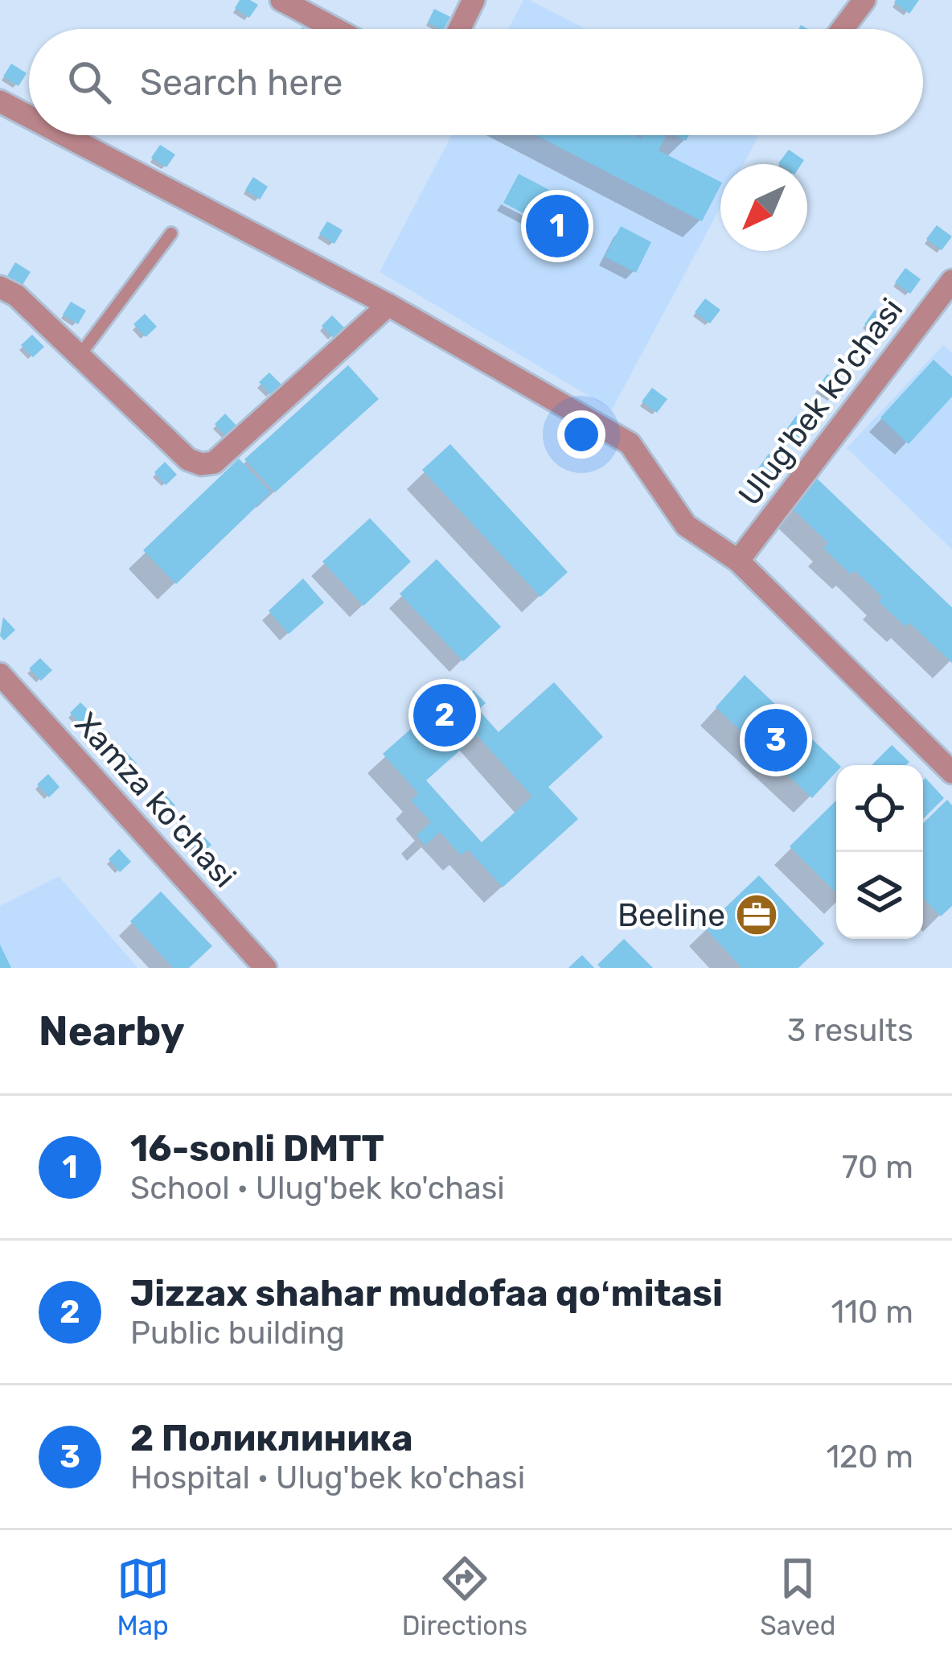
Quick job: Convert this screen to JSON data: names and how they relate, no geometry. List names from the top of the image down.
{
  "streets": {
    "street": ["Ulug'bek ko'chasi", "Xamza ko'chasi"]
  },
  "places": {
    "office": ["Beeline"]
  },
  "north": "bottom left",
  "page": {
    "search": "Search here",
    "pins": ["1", "2", "3"],
    "heading": ["Nearby", "3 results"],
    "list": [
      {
        "mark": "1",
        "name": "16-sonli DMTT",
        "note": "School · Ulug'bek ko'chasi",
        "value": "70 m"
      },
      {
        "mark": "2",
        "name": "Jizzax shahar mudofaa qoʻmitasi",
        "note": "Public building",
        "value": "110 m"
      },
      {
        "mark": "3",
        "name": "2 Поликлиника",
        "note": "Hospital · Ulug'bek ko'chasi",
        "value": "120 m"
      }
    ],
    "nav": ["Map", "Directions", "Saved"]
  }
}
